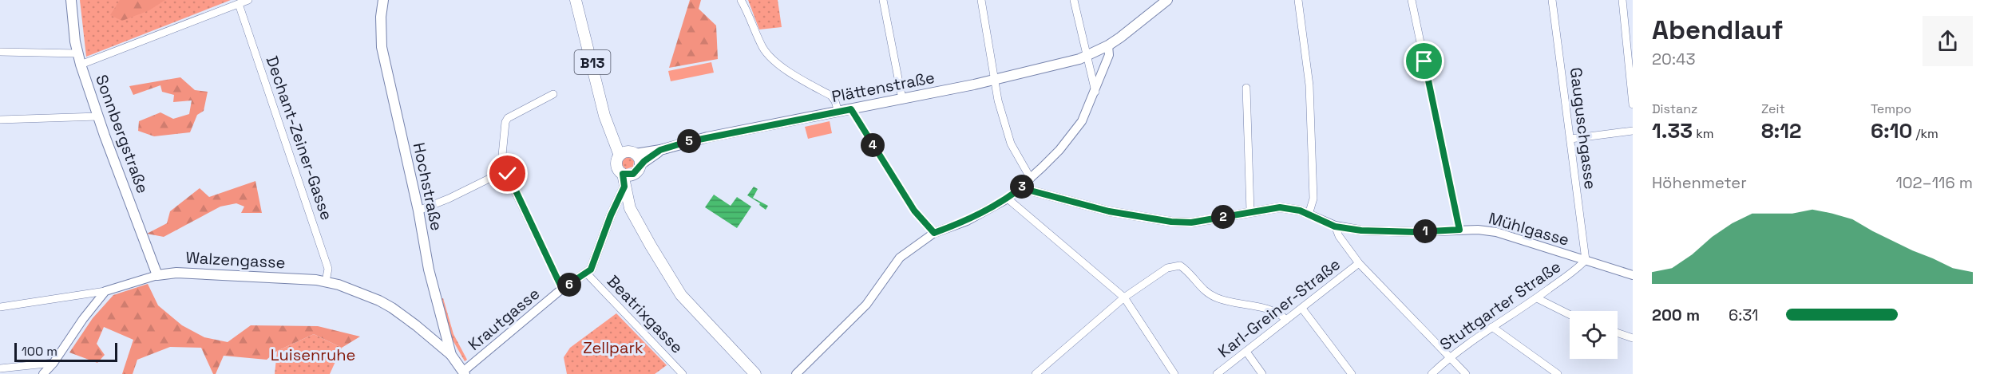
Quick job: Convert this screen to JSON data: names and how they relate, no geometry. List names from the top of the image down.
{
  "streets": {
    "main road": [
      "B13",
      "Plättenstraße",
      "Sonnbergstraße",
      "Hochstraße",
      "Walzengasse"
    ],
    "street": [
      "Gauguschgasse",
      "Dechant-Zeiner-Gasse",
      "Mühlgasse",
      "Stuttgarter Straße",
      "Karl-Greiner-Straße",
      "Beatrixgasse",
      "Krautgasse"
    ]
  },
  "crossings": [
    ["B13", "Plättenstraße"],
    ["Gauguschgasse", "Mühlgasse"],
    ["Gauguschgasse", "Stuttgarter Straße"],
    ["Sonnbergstraße", "Walzengasse"],
    ["Dechant-Zeiner-Gasse", "Walzengasse"],
    ["Hochstraße", "Walzengasse"],
    ["Hochstraße", "Krautgasse"],
    ["Mühlgasse", "Stuttgarter Straße"],
    ["Beatrixgasse", "Krautgasse"]
  ],
  "parks": ["Zellpark", "Luisenruhe"],
  "scale_bar": "100 m",
  "page": {
    "heading": ["Abendlauf", "20:43"],
    "stats": [
      ["Distanz", "1.33 km"],
      ["Zeit", "8:12"],
      ["Tempo", "6:10 /km"]
    ],
    "pins": [
      "5",
      "4",
      "3",
      "2",
      "1",
      "6"
    ],
    "chart": ["Höhenmeter", "102–116 m"],
    "list": [
      {
        "name": "200 m",
        "note": "6:31"
      }
    ],
    "scale": "100 m"
  }
}
